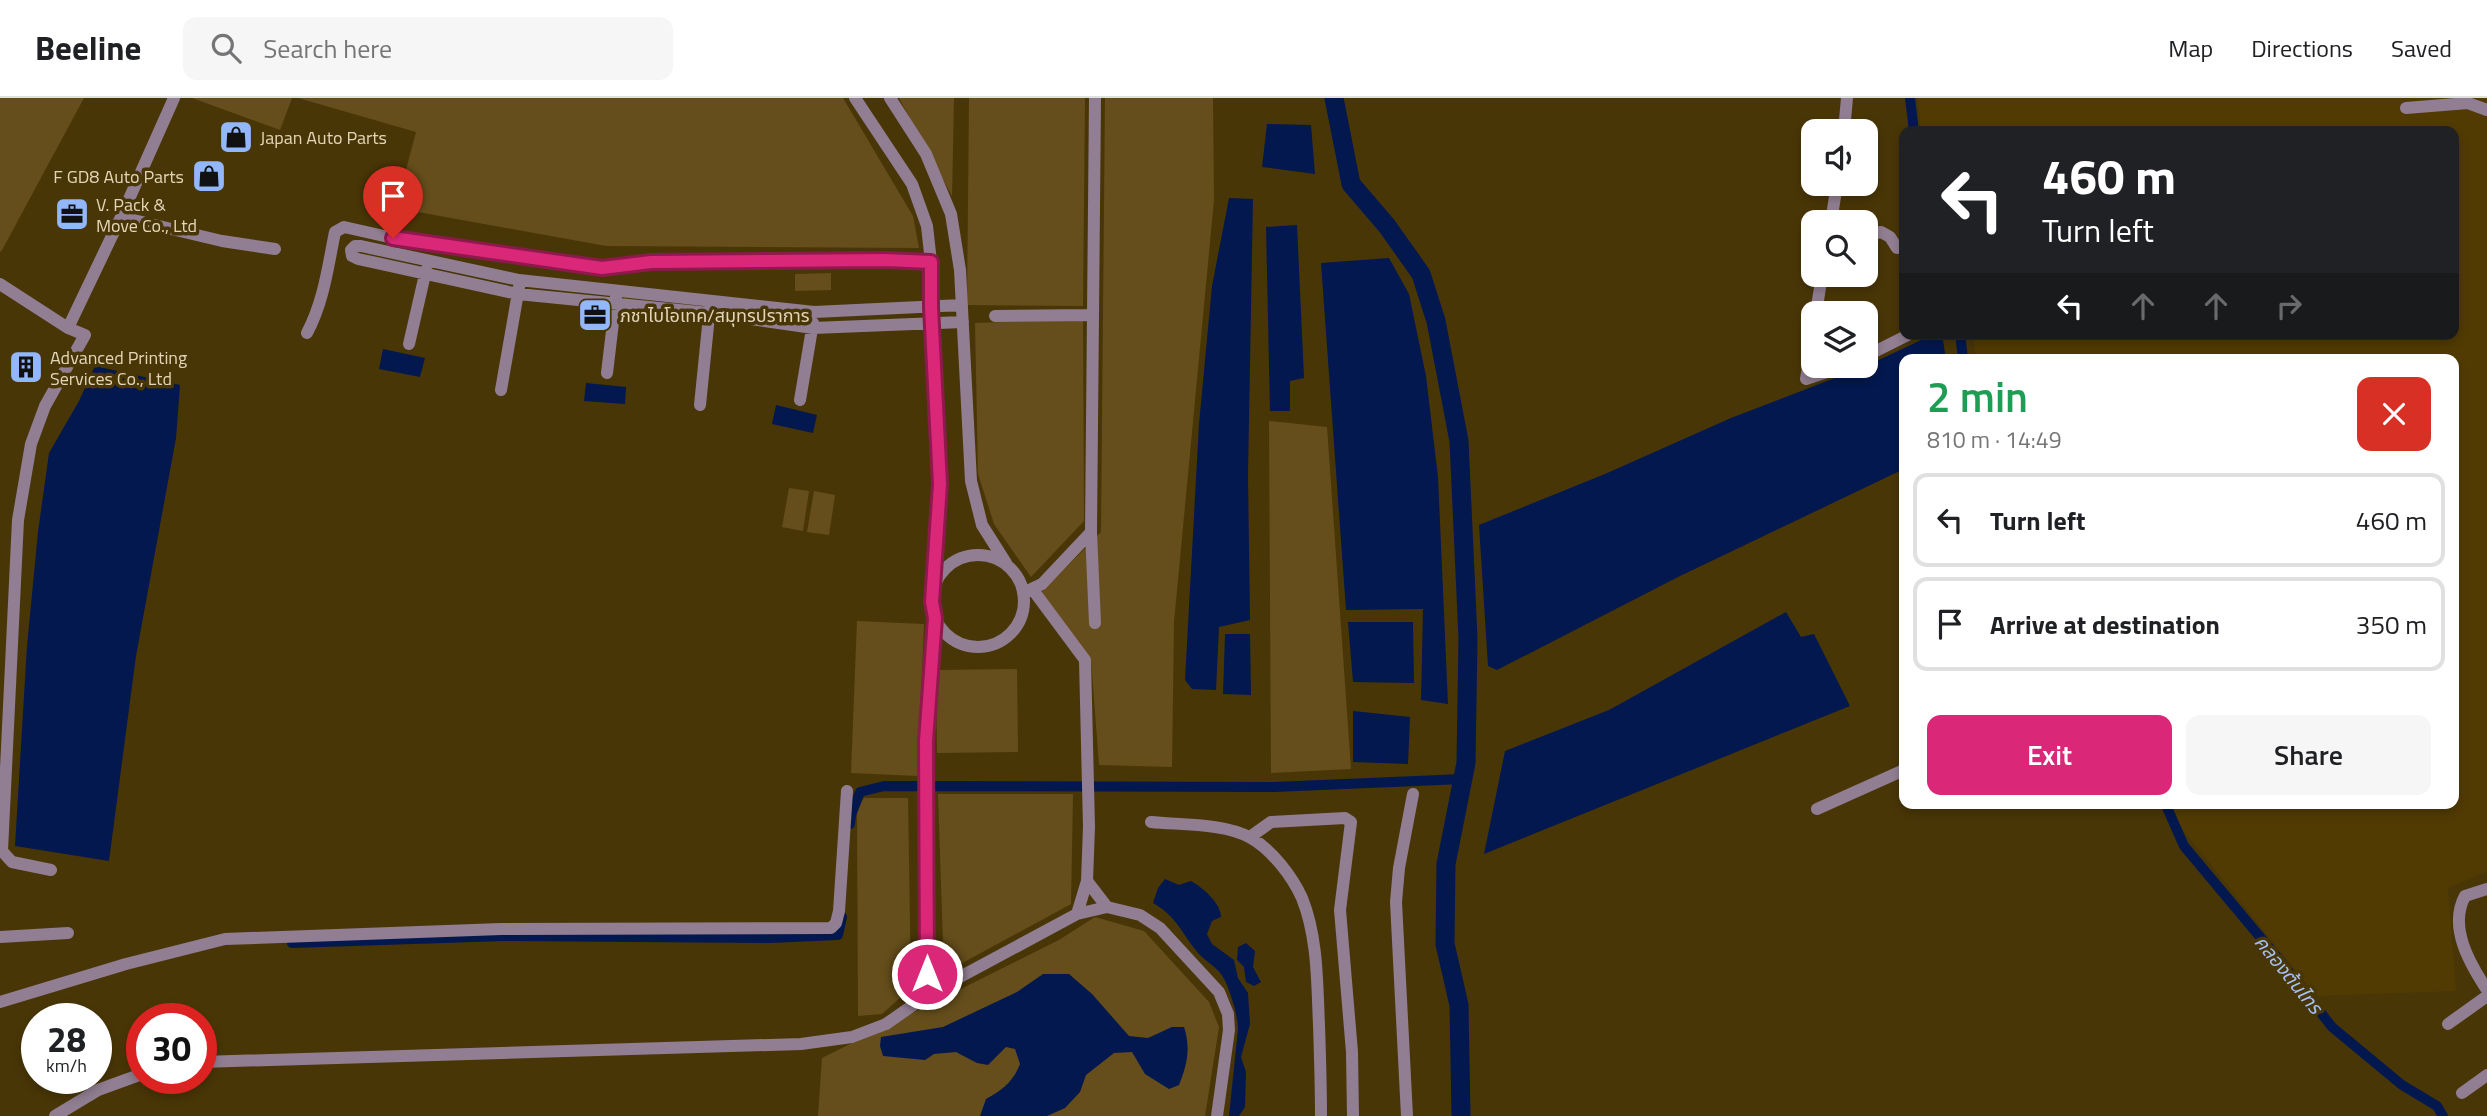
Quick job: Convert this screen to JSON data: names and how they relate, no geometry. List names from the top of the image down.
{
  "water": ["คลองต้นไทร"],
  "places": {
    "shop": ["Japan Auto Parts", "F GD8 Auto Parts"],
    "office": ["V. Pack & Move Co., Ltd", "ภชาไบโอเทค/สมุทรปราการ"],
    "building": ["Advanced Printing Services Co., Ltd"]
  },
  "page": {
    "header": "Beeline",
    "search": "Search here",
    "nav": ["Map", "Directions", "Saved"],
    "turn": ["460 m", "Turn left"],
    "heading": ["2 min", "810 m · 14:49"],
    "list": [
      {
        "name": "Turn left",
        "value": "460 m"
      },
      {
        "name": "Arrive at destination",
        "value": "350 m"
      }
    ],
    "buttons": ["Exit", "Share"],
    "speed": "28 km/h",
    "limit": "30"
  }
}
